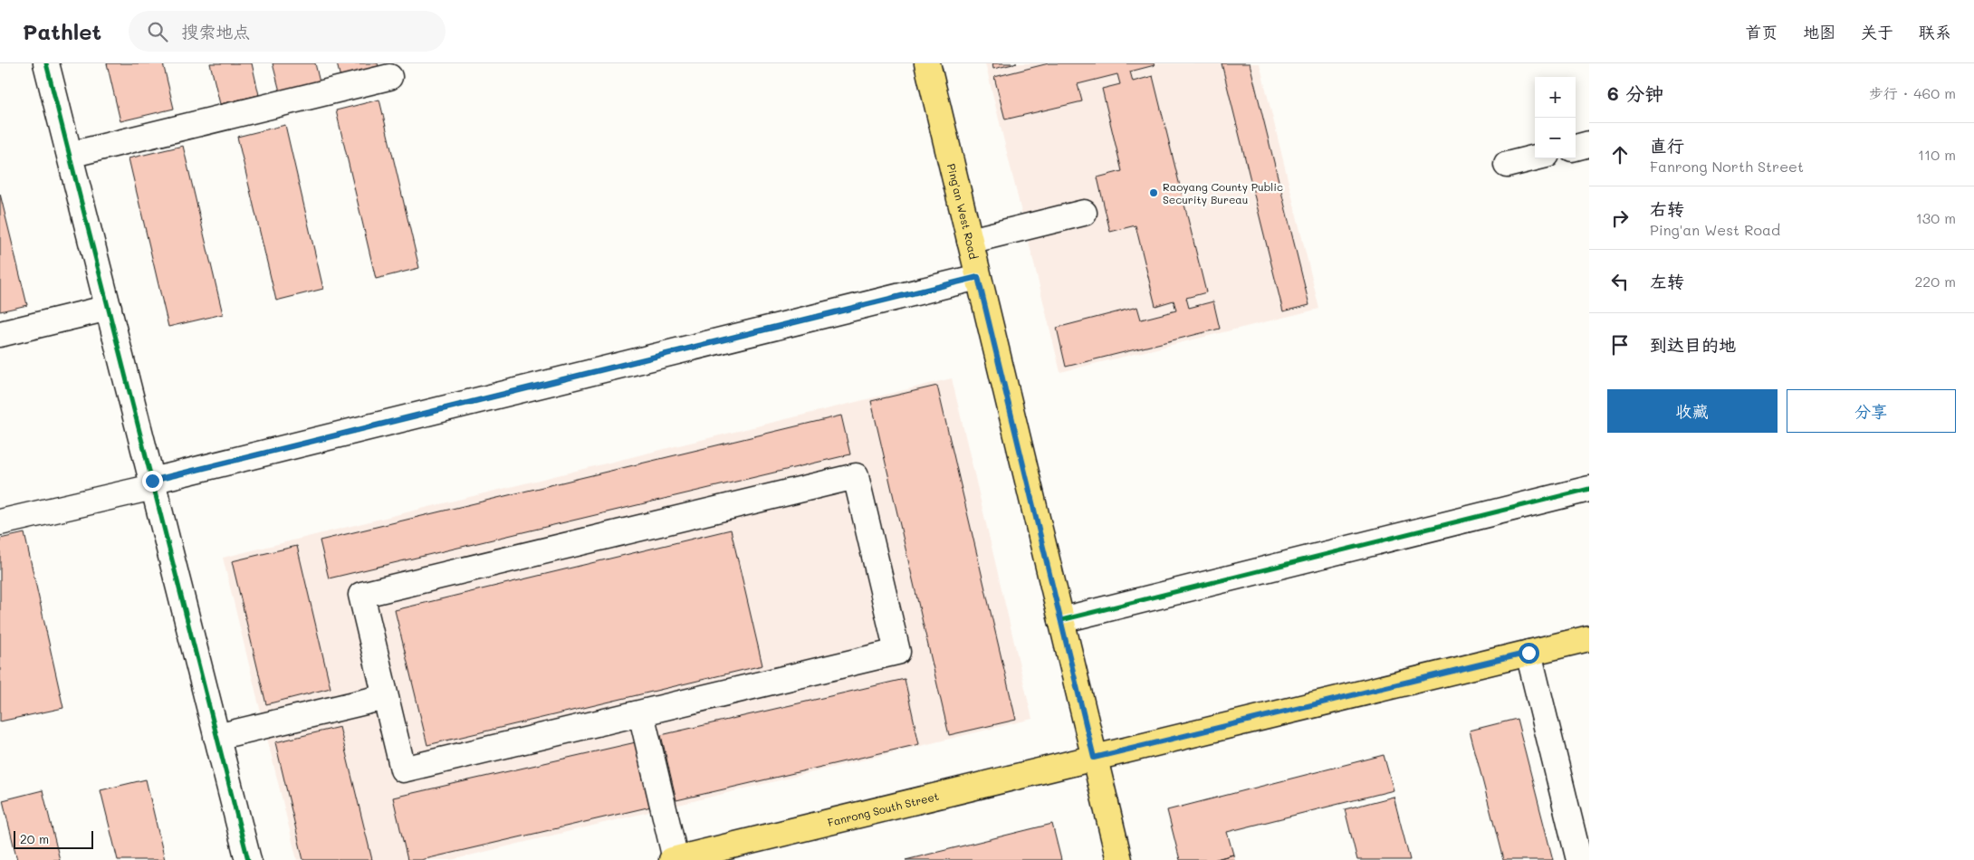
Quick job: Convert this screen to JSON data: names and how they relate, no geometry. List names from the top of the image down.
{
  "streets": {
    "main road": ["Ping'an West Road", "Fanrong South Street"]
  },
  "crossings": [
    ["Ping'an West Road", "Fanrong South Street"]
  ],
  "places": ["Raoyang County Public Security Bureau"],
  "scale_bar": "20 m",
  "page": {
    "header": "Pathlet",
    "search": "搜索地点",
    "nav": [
      "首页",
      "地图",
      "关于",
      "联系"
    ],
    "heading": ["6 分钟", "步行 · 460 m"],
    "map_buttons": ["+", "−"],
    "list": [
      ["直行", "Fanrong North Street", "110 m"],
      ["右转", "Ping'an West Road", "130 m"],
      ["左转", "220 m"],
      "到达目的地"
    ],
    "buttons": ["收藏", "分享"],
    "scale": "20 m"
  }
}
